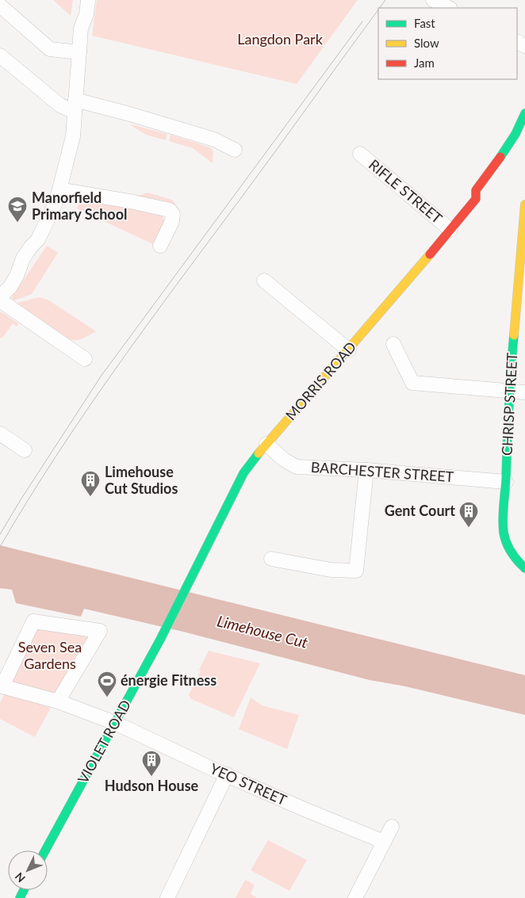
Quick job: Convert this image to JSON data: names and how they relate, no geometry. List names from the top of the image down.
{
  "streets": {
    "street": [
      "RIFLE STREET",
      "MORRIS ROAD",
      "CHRISP STREET",
      "BARCHESTER STREET",
      "VIOLET ROAD",
      "YEO STREET"
    ]
  },
  "crossings": [
    ["RIFLE STREET", "MORRIS ROAD"],
    ["MORRIS ROAD", "BARCHESTER STREET"],
    ["MORRIS ROAD", "VIOLET ROAD"],
    ["CHRISP STREET", "BARCHESTER STREET"],
    ["VIOLET ROAD", "YEO STREET"]
  ],
  "water": ["Limehouse Cut"],
  "parks": ["Langdon Park", "Seven Sea Gardens"],
  "places": {
    "school or university": ["Manorfield Primary School"],
    "building": ["Limehouse Cut Studios", "Gent Court", "Hudson House"],
    "sports": ["énergie Fitness"]
  },
  "legend": ["Fast", "Slow", "Jam"],
  "north": "bottom left"
}
